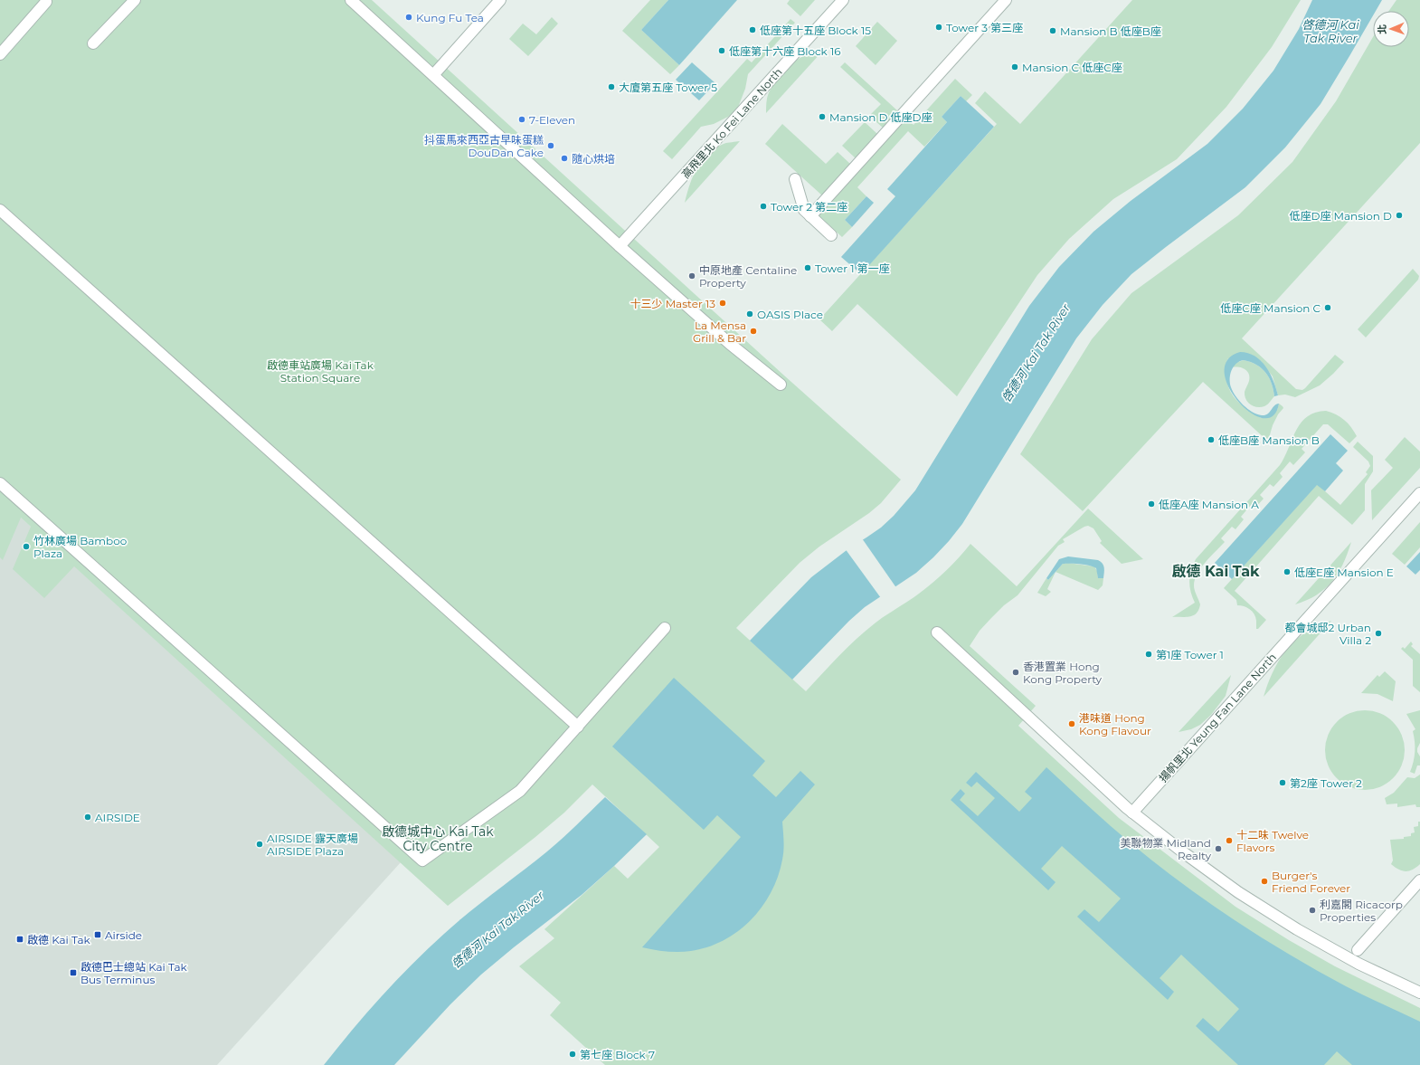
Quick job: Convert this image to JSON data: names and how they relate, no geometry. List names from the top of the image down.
{
  "streets": {
    "street": ["高飛里北 Ko Fei Lane North", "揚帆里北 Yeung Fan Lane North"]
  },
  "districts": ["啟德 Kai Tak", "啟德城中心 Kai Tak City Centre"],
  "water": ["啓德河 Kai Tak River"],
  "parks": ["啟德車站廣場 Kai Tak Station Square"],
  "places": {
    "other": [
      "Kung Fu Tea",
      "Tower 3 第三座",
      "低座第十五座 Block 15",
      "Mansion B 低座B座",
      "低座第十六座 Block 16",
      "Mansion C 低座C座",
      "大廈第五座 Tower 5",
      "Mansion D 低座D座",
      "7-Eleven",
      "抖蛋馬來西亞古早味蛋糕 DouDan Cake",
      "隨心烘培",
      "Tower 2 第二座",
      "低座D座 Mansion D",
      "Tower 1 第一座",
      "中原地產 Centaline Property",
      "十三少 Master 13",
      "低座C座 Mansion C",
      "OASIS Place",
      "La Mensa Grill & Bar",
      "低座B座 Mansion B",
      "低座A座 Mansion A",
      "竹林廣場 Bamboo Plaza",
      "低座E座 Mansion E",
      "都會城邸2 Urban Villa 2",
      "第1座 Tower 1",
      "香港置業 Hong Kong Property",
      "港味道 Hong Kong Flavour",
      "第2座 Tower 2",
      "AIRSIDE",
      "十二味 Twelve Flavors",
      "AIRSIDE 露天廣場 AIRSIDE Plaza",
      "美聯物業 Midland Realty",
      "Burger's Friend Forever",
      "利嘉閣 Ricacorp Properties",
      "第七座 Block 7"
    ],
    "transit": ["Airside", "啟德 Kai Tak", "啟德巴士總站 Kai Tak Bus Terminus"]
  },
  "north": "left"
}
